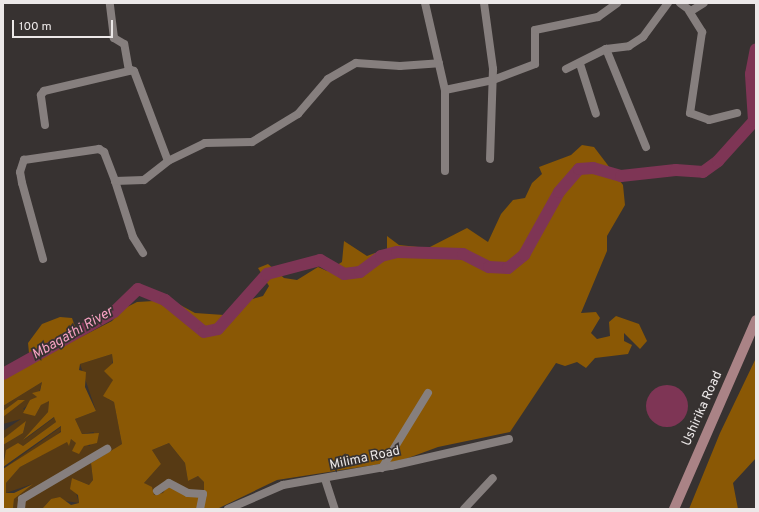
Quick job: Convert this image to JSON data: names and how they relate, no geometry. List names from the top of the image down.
{
  "streets": {
    "street": ["Ushirika Road", "Milima Road"]
  },
  "water": ["Mbagathi River"],
  "scale_bar": "100 m"
}
